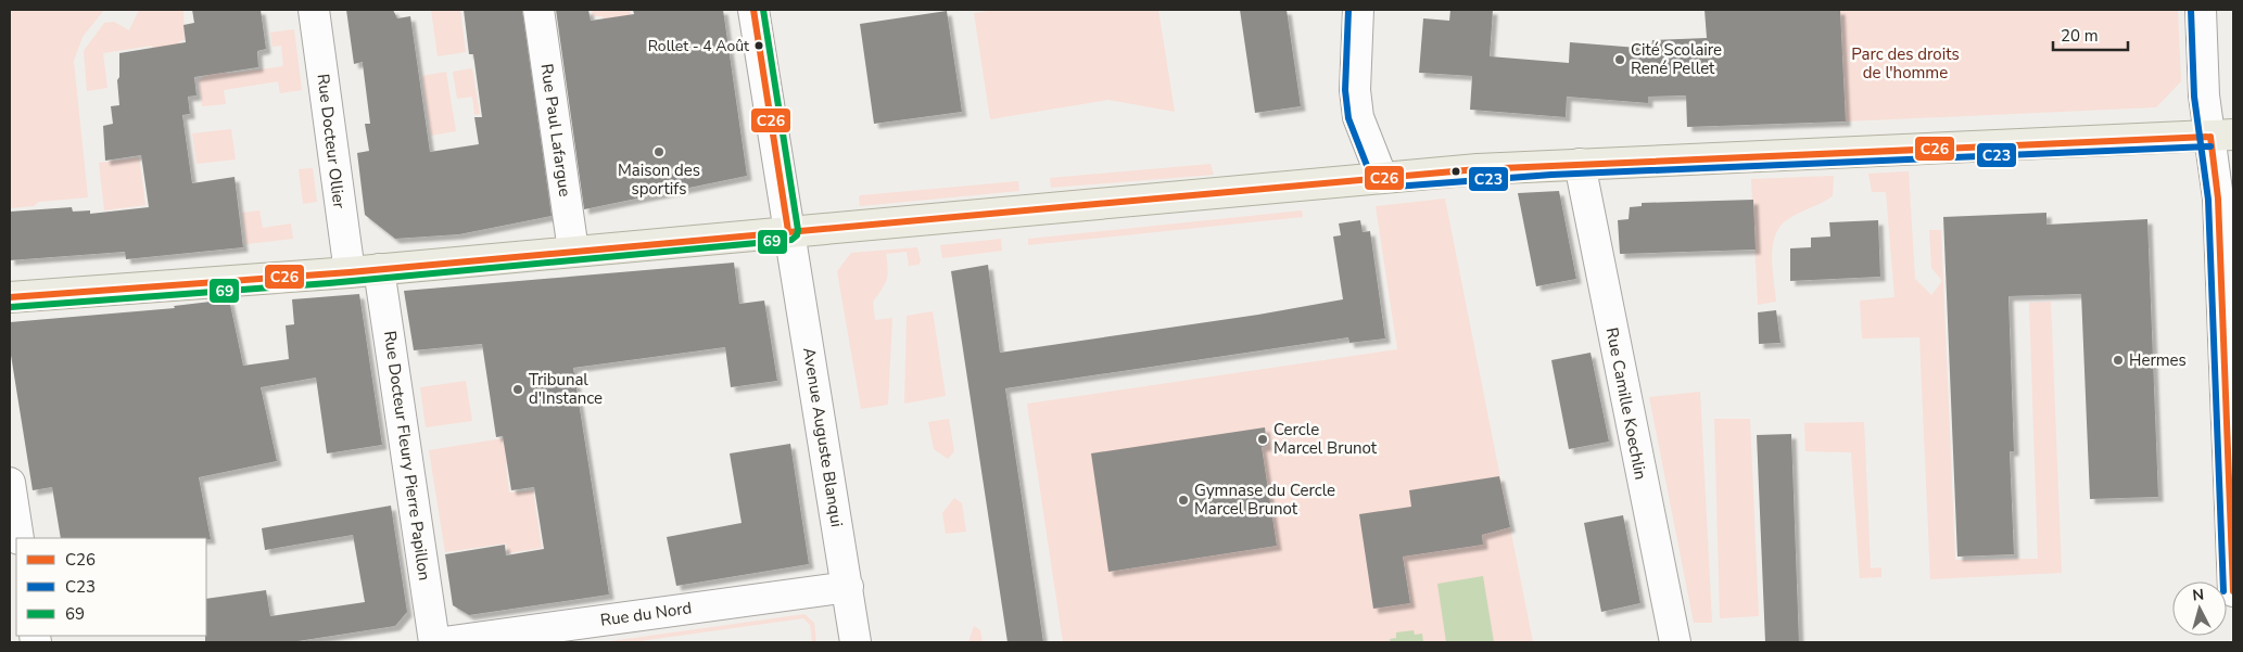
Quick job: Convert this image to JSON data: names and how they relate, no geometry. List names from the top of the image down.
{
  "streets": {
    "street": [
      "Rue Paul Lafargue",
      "Rue Docteur Ollier",
      "Rue Camille Koechlin",
      "Avenue Auguste Blanqui",
      "Rue Docteur Fleury Pierre Papillon",
      "Rue du Nord"
    ]
  },
  "crossings": [
    ["Avenue Auguste Blanqui", "Rue du Nord"]
  ],
  "parks": ["Parc des droits de l'homme"],
  "places": [
    "Rollet - 4 Août",
    "Cité Scolaire René Pellet",
    "Maison des sportifs",
    "Hermes",
    "Tribunal d'Instance",
    "Cercle Marcel Brunot",
    "Gymnase du Cercle Marcel Brunot"
  ],
  "lines": ["transit line C26", "transit line C23", "transit line 69"],
  "legend": ["C26", "C23", "69"],
  "scale_bar": "20 m",
  "north": "top"
}
